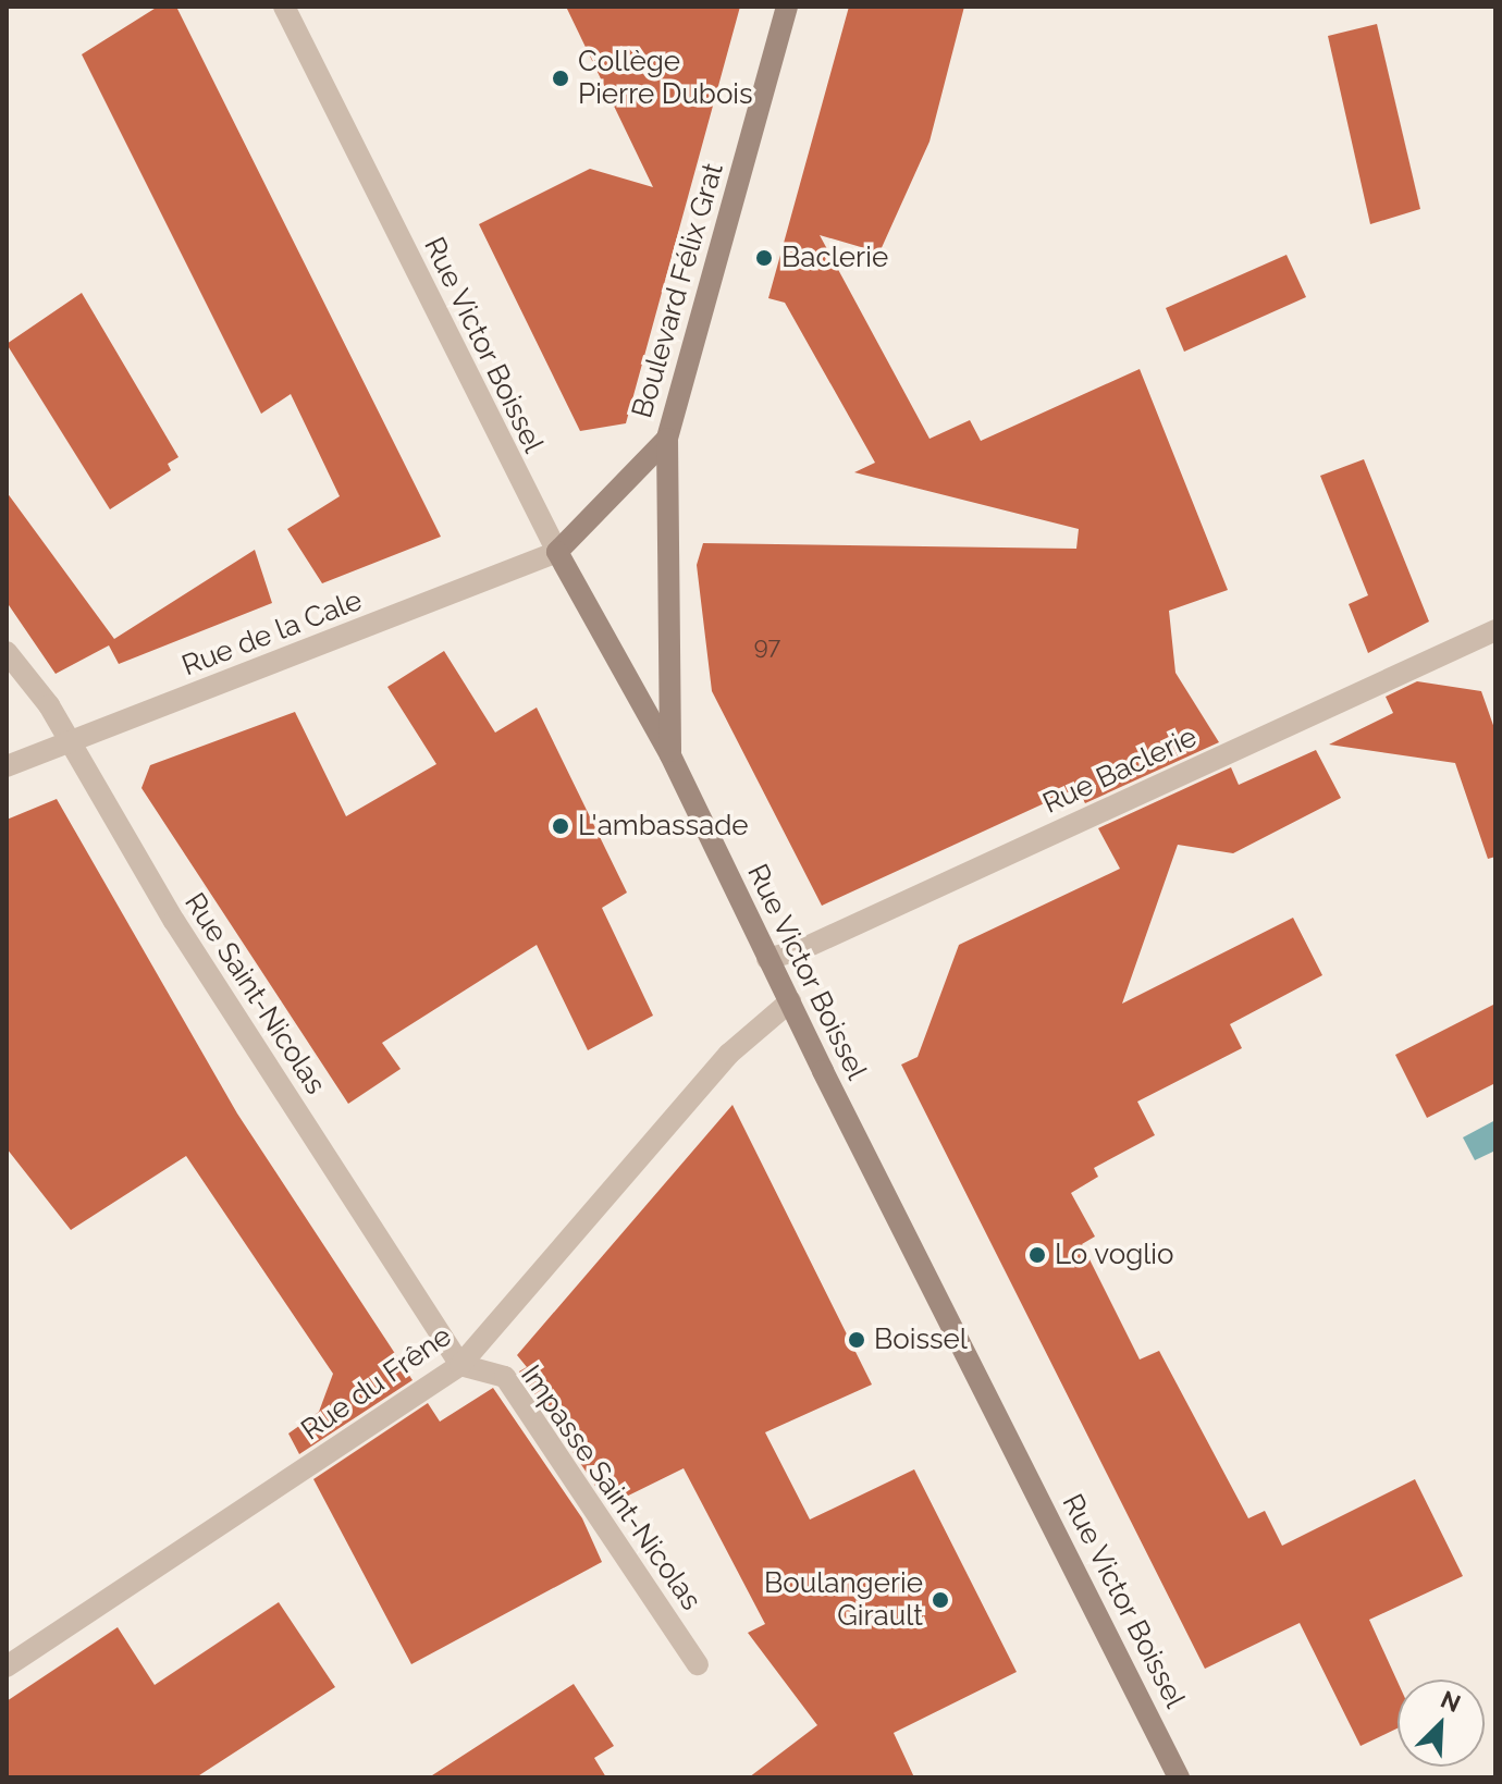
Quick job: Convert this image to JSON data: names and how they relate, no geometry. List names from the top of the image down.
{
  "streets": {
    "main road": ["Boulevard Félix Grat", "Rue Victor Boissel"],
    "street": [
      "Rue de la Cale",
      "Rue Baclerie",
      "Rue Saint-Nicolas",
      "Rue du Frêne",
      "Impasse Saint-Nicolas"
    ]
  },
  "crossings": [
    ["Boulevard Félix Grat", "Rue Victor Boissel"],
    ["Boulevard Félix Grat", "Rue de la Cale"],
    ["Rue Victor Boissel", "Rue de la Cale"],
    ["Rue Victor Boissel", "Rue Baclerie"],
    ["Rue Victor Boissel", "Rue du Frêne"],
    ["Rue de la Cale", "Rue Saint-Nicolas"],
    ["Rue Saint-Nicolas", "Rue du Frêne"],
    ["Rue Saint-Nicolas", "Impasse Saint-Nicolas"],
    ["Rue du Frêne", "Impasse Saint-Nicolas"]
  ],
  "places": [
    "Collège Pierre Dubois",
    "Baclerie",
    "L'ambassade",
    "Lo voglio",
    "Boissel",
    "Boulangerie Girault"
  ],
  "house_numbers": ["97"],
  "north": "top right"
}
